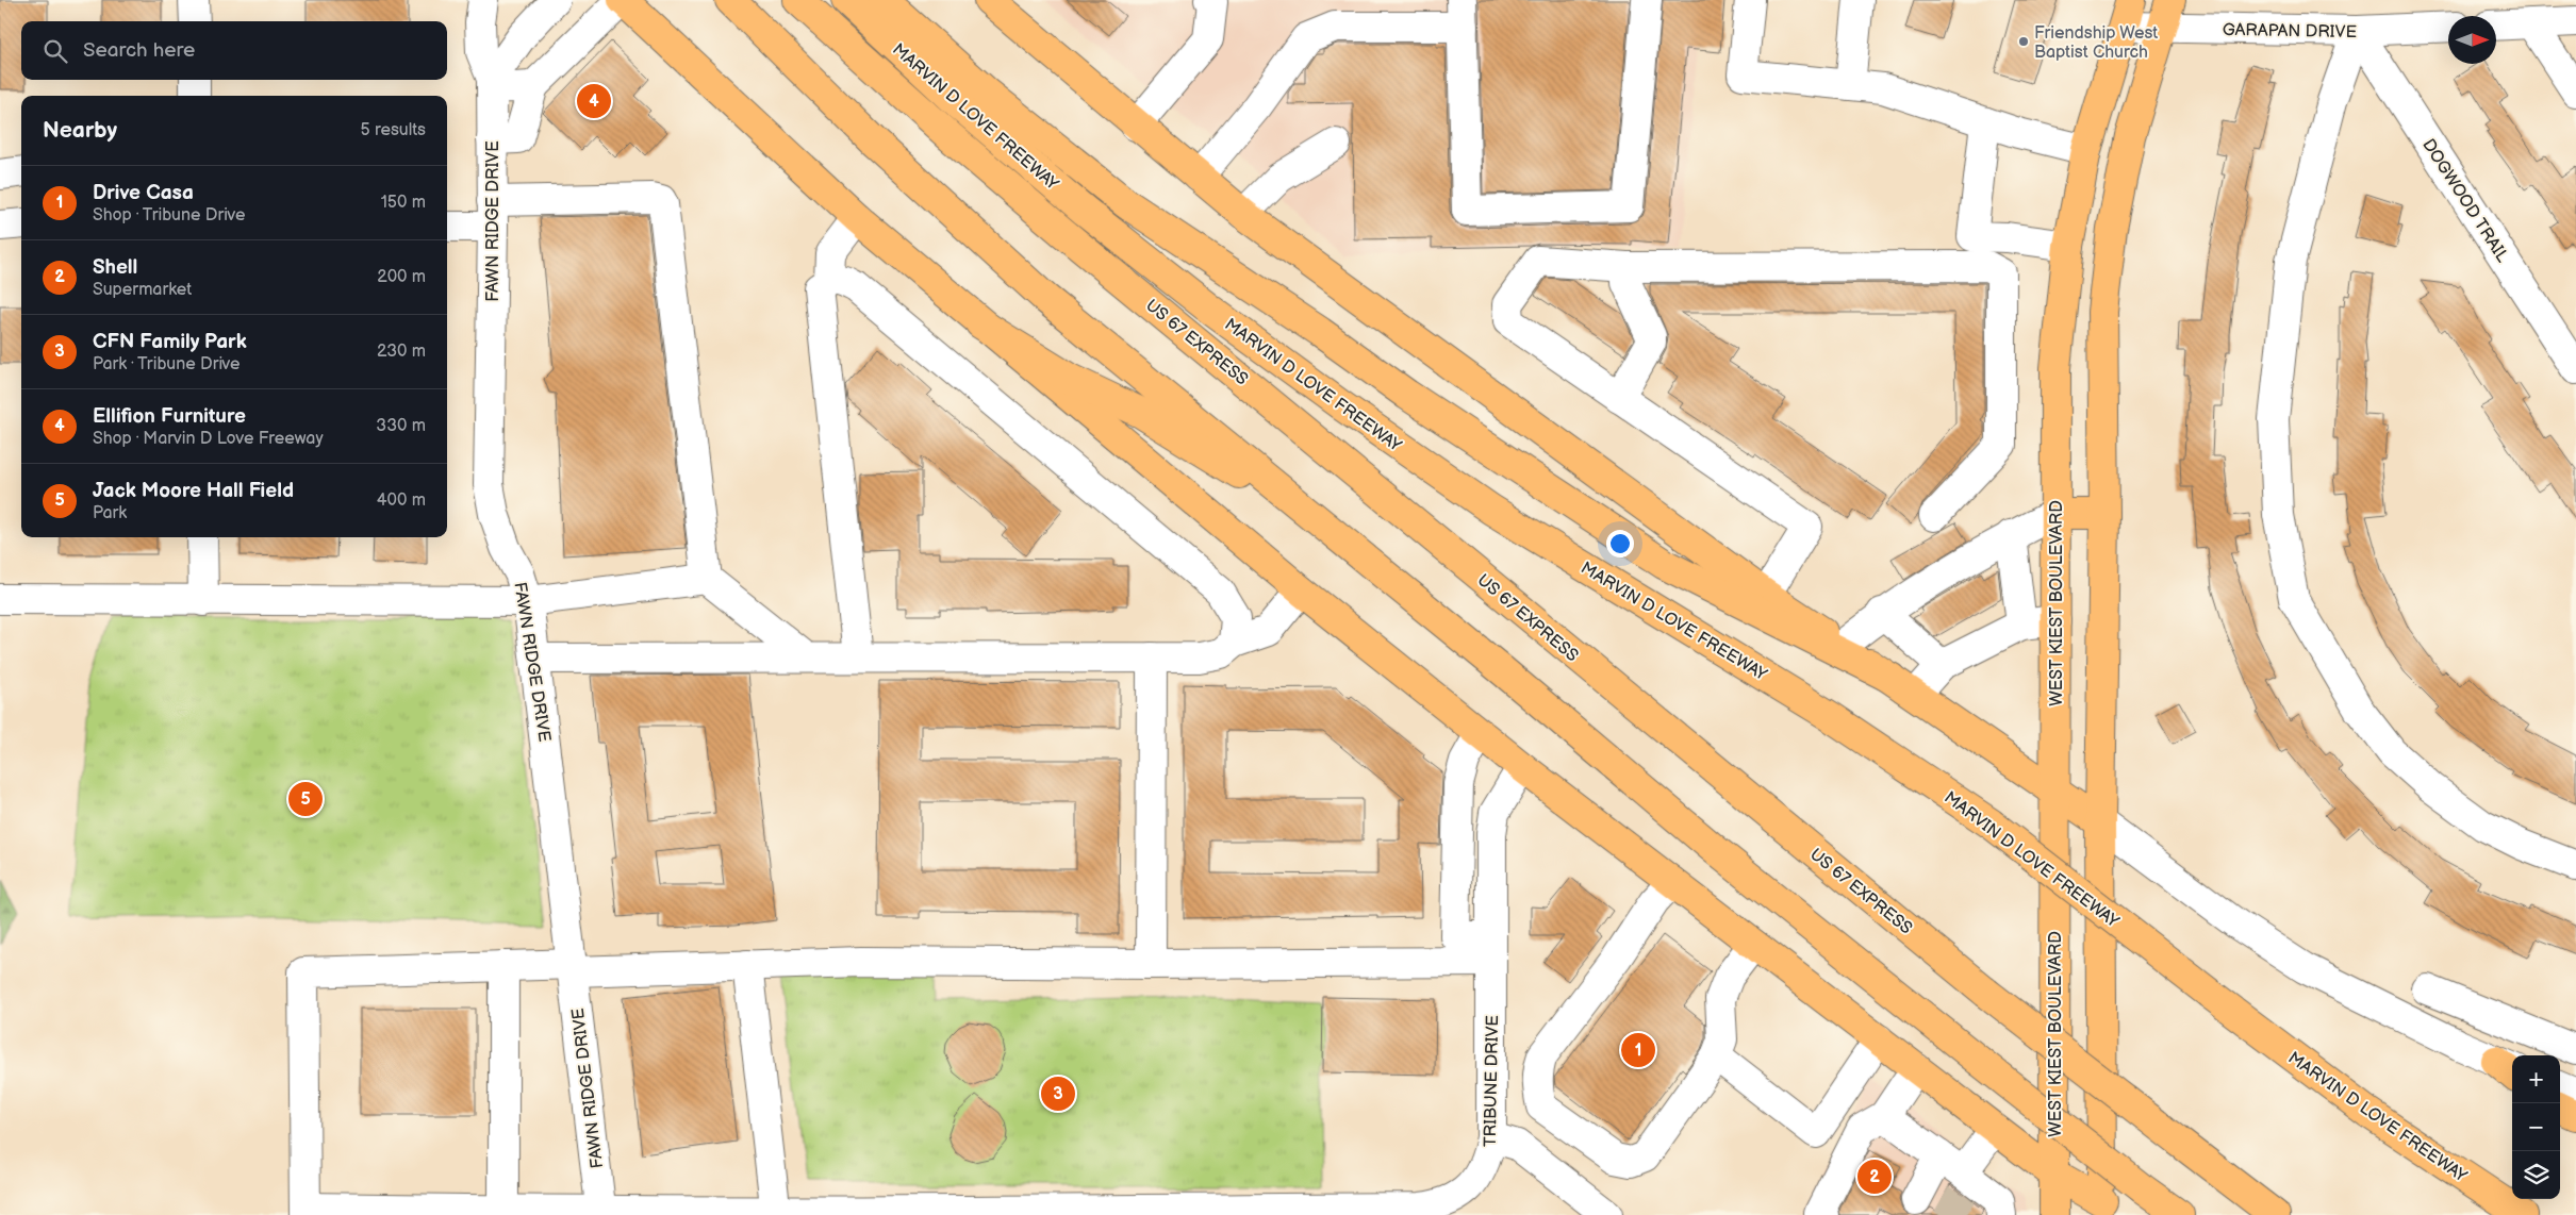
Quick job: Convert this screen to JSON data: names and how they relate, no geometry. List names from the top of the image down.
{
  "streets": {
    "main road": ["MARVIN D LOVE FREEWAY", "US 67 EXPRESS", "WEST KIEST BOULEVARD"],
    "street": [
      "GARAPAN DRIVE",
      "DOGWOOD TRAIL",
      "FAWN RIDGE DRIVE",
      "TRIBUNE DRIVE"
    ]
  },
  "crossings": [
    ["GARAPAN DRIVE", "DOGWOOD TRAIL"],
    ["GARAPAN DRIVE", "WEST KIEST BOULEVARD"],
    ["FAWN RIDGE DRIVE", "TRIBUNE DRIVE"]
  ],
  "places": ["Friendship West Baptist Church"],
  "north": "right",
  "page": {
    "search": "Search here",
    "pins": [
      "4",
      "5",
      "1",
      "3",
      "2"
    ],
    "heading": ["Nearby", "5 results"],
    "list": [
      {
        "mark": "1",
        "name": "Drive Casa",
        "note": "Shop · Tribune Drive",
        "value": "150 m"
      },
      {
        "mark": "2",
        "name": "Shell",
        "note": "Supermarket",
        "value": "200 m"
      },
      {
        "mark": "3",
        "name": "CFN Family Park",
        "note": "Park · Tribune Drive",
        "value": "230 m"
      },
      {
        "mark": "4",
        "name": "Ellifion Furniture",
        "note": "Shop · Marvin D Love Freeway",
        "value": "330 m"
      },
      {
        "mark": "5",
        "name": "Jack Moore Hall Field",
        "note": "Park",
        "value": "400 m"
      }
    ],
    "map_buttons": ["+", "−"]
  }
}
